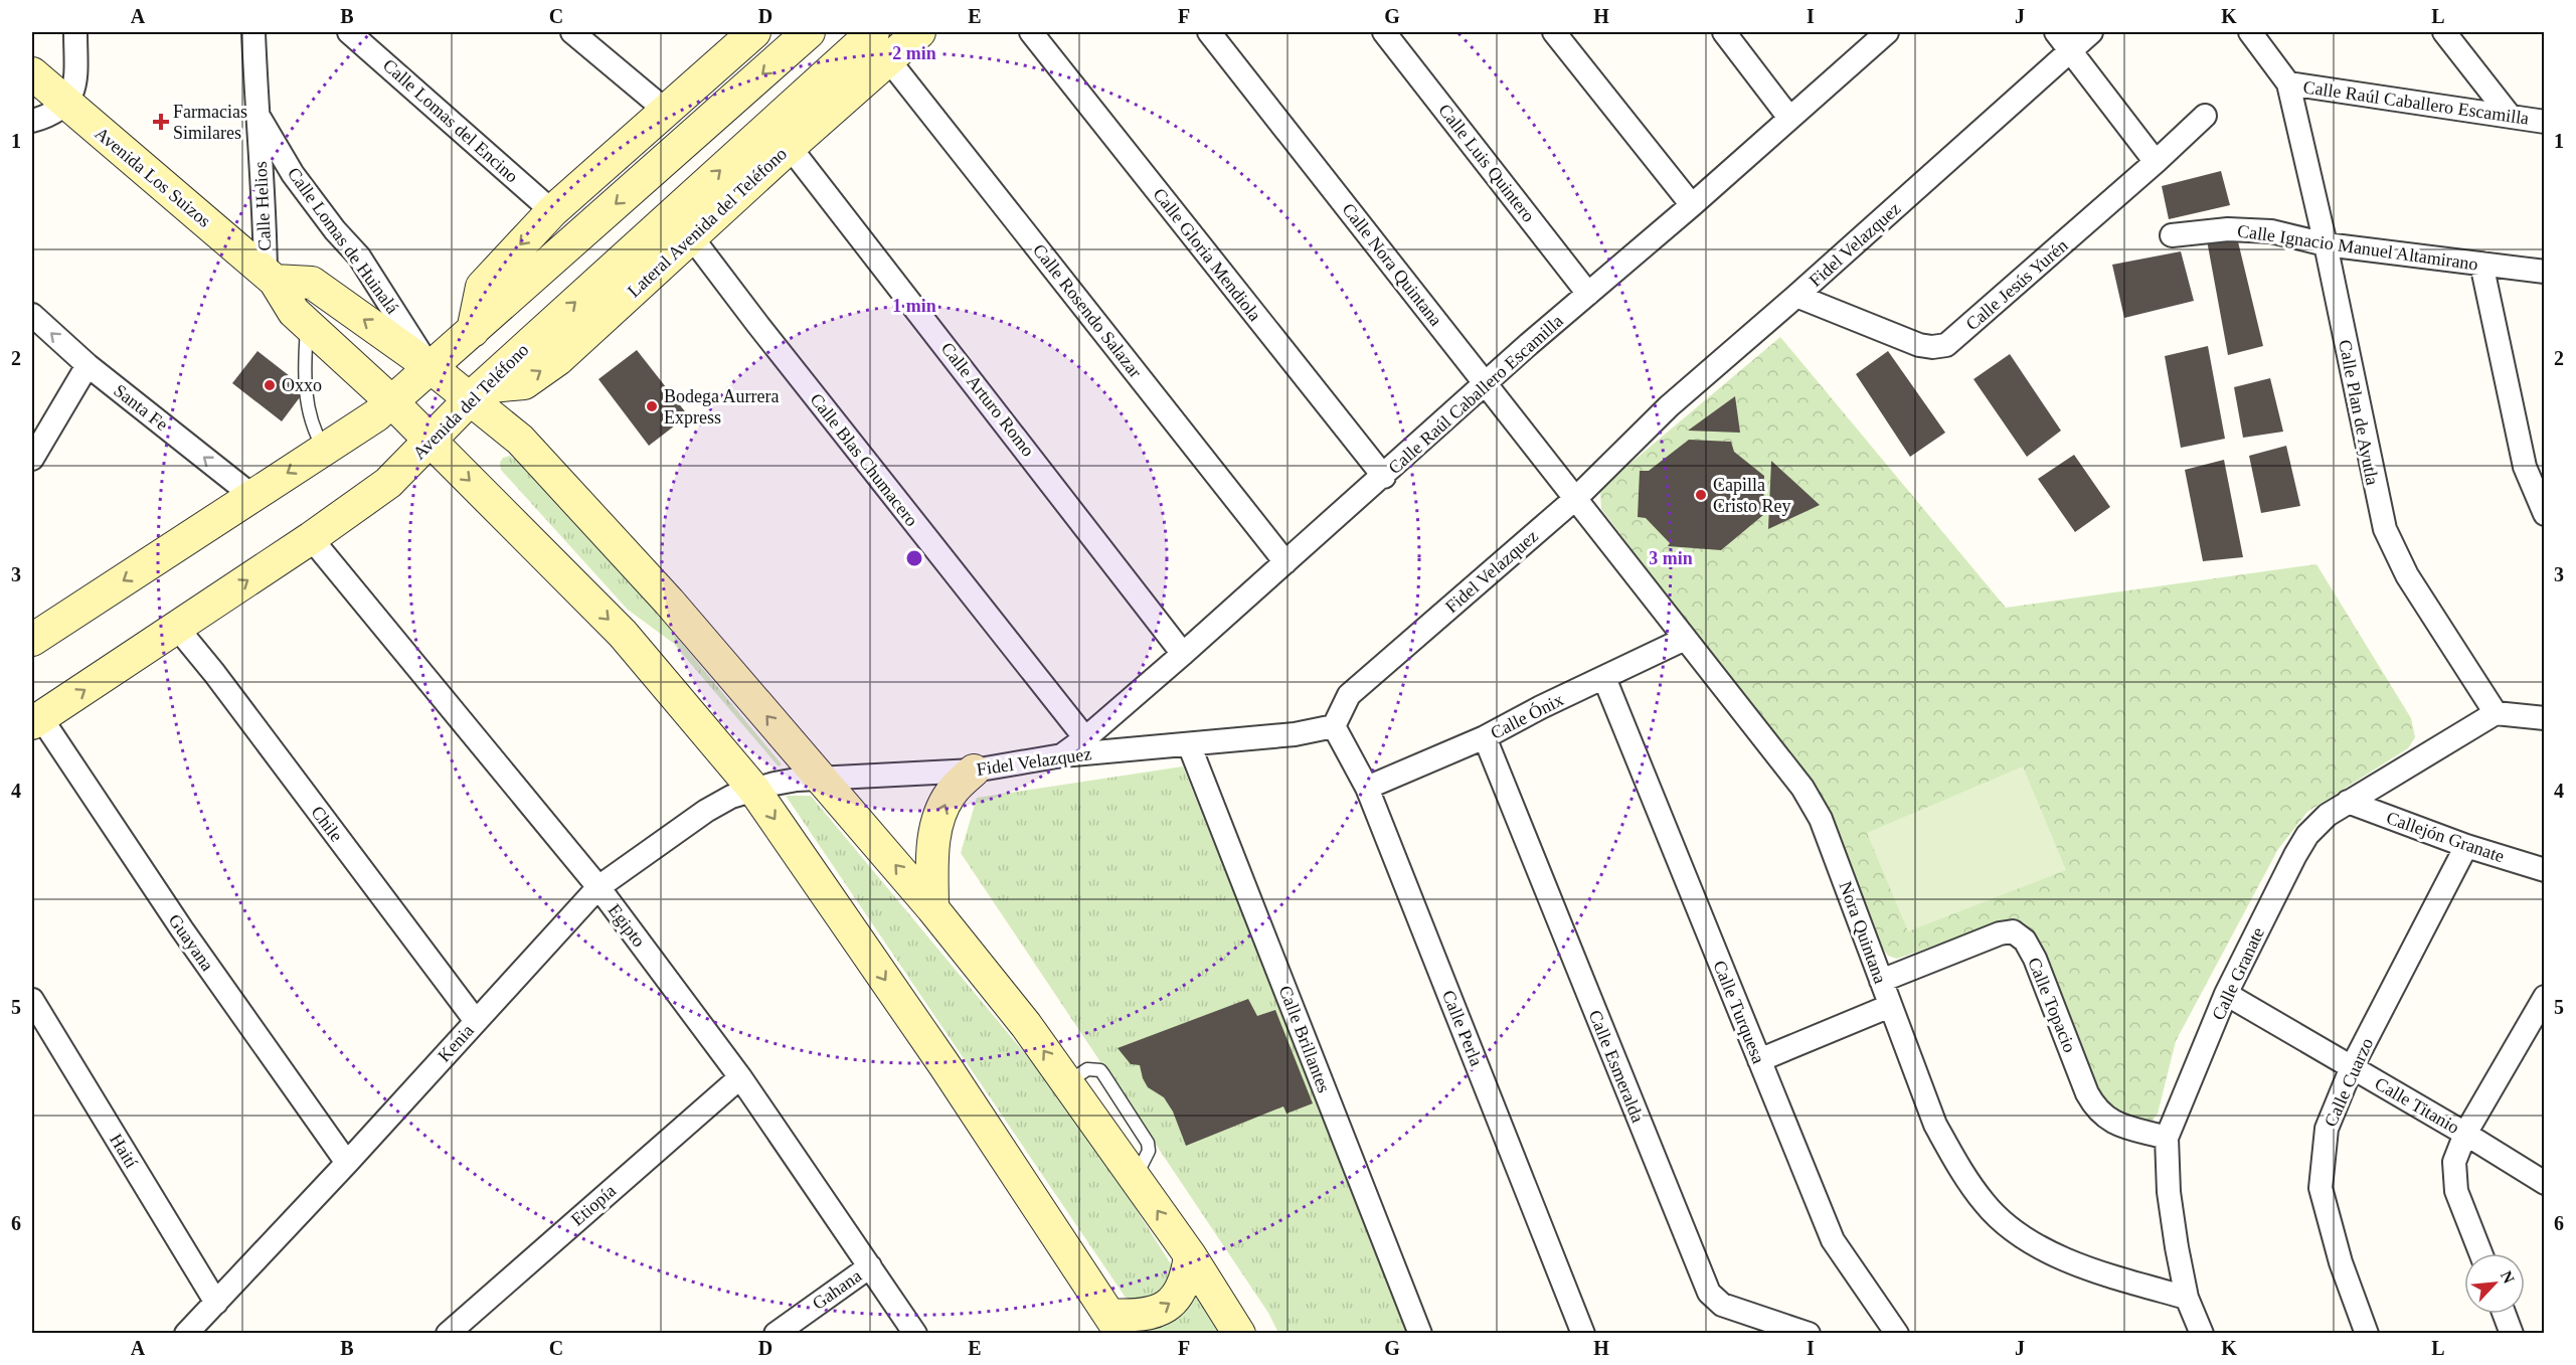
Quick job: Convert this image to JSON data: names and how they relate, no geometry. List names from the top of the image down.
{
  "streets": {
    "main road": ["Avenida Los Suizos", "Lateral Avenida del Teléfono", "Avenida del Teléfono"],
    "street": [
      "Calle Raúl Caballero Escamilla",
      "Calle Lomas del Encino",
      "Calle Luis Quintero",
      "Calle Helios",
      "Calle Lomas de Huinalá",
      "Fidel Velazquez",
      "Calle Ignacio Manuel Altamirano",
      "Calle Gloria Mendiola",
      "Calle Nora Quintana",
      "Calle Jesús Yurén",
      "Calle Rosendo Salazar",
      "Calle Arturo Romo",
      "Santa Fe",
      "Calle Plan de Ayutla",
      "Calle Blas Chumacero",
      "Calle Ónix",
      "Chile",
      "Callejón Granate",
      "Egipto",
      "Nora Quintana",
      "Guayana",
      "Calle Granate",
      "Calle Topacio",
      "Calle Turquesa",
      "Calle Perla",
      "Calle Brillantes",
      "Kenia",
      "Calle Esmeralda",
      "Calle Cuarzo",
      "Calle Titanio",
      "Haití",
      "Etiopía",
      "Gahana"
    ]
  },
  "crossings": [
    ["Calle Raúl Caballero Escamilla", "Calle Luis Quintero"],
    ["Calle Raúl Caballero Escamilla", "Fidel Velazquez"],
    ["Calle Raúl Caballero Escamilla", "Calle Gloria Mendiola"],
    ["Calle Raúl Caballero Escamilla", "Calle Nora Quintana"],
    ["Calle Raúl Caballero Escamilla", "Calle Rosendo Salazar"],
    ["Calle Raúl Caballero Escamilla", "Calle Arturo Romo"],
    ["Calle Raúl Caballero Escamilla", "Calle Plan de Ayutla"],
    ["Calle Raúl Caballero Escamilla", "Calle Blas Chumacero"],
    ["Avenida Los Suizos", "Calle Helios"],
    ["Avenida Los Suizos", "Fidel Velazquez"],
    ["Avenida Los Suizos", "Avenida del Teléfono"],
    ["Avenida Los Suizos", "Kenia"],
    ["Calle Helios", "Calle Lomas de Huinalá"],
    ["Lateral Avenida del Teléfono", "Calle Lomas de Huinalá"],
    ["Lateral Avenida del Teléfono", "Calle Rosendo Salazar"],
    ["Lateral Avenida del Teléfono", "Calle Arturo Romo"],
    ["Lateral Avenida del Teléfono", "Avenida del Teléfono"],
    ["Lateral Avenida del Teléfono", "Calle Blas Chumacero"],
    ["Calle Lomas de Huinalá", "Avenida del Teléfono"],
    ["Fidel Velazquez", "Calle Nora Quintana"],
    ["Fidel Velazquez", "Calle Jesús Yurén"],
    ["Fidel Velazquez", "Nora Quintana"],
    ["Fidel Velazquez", "Calle Perla"],
    ["Fidel Velazquez", "Calle Brillantes"],
    ["Fidel Velazquez", "Kenia"],
    ["Calle Ignacio Manuel Altamirano", "Calle Plan de Ayutla"],
    ["Calle Nora Quintana", "Nora Quintana"],
    ["Avenida del Teléfono", "Santa Fe"],
    ["Avenida del Teléfono", "Chile"],
    ["Avenida del Teléfono", "Egipto"],
    ["Avenida del Teléfono", "Guayana"],
    ["Calle Plan de Ayutla", "Calle Granate"],
    ["Calle Ónix", "Nora Quintana"],
    ["Calle Ónix", "Calle Turquesa"],
    ["Calle Ónix", "Calle Perla"],
    ["Calle Ónix", "Calle Esmeralda"],
    ["Chile", "Kenia"],
    ["Callejón Granate", "Calle Granate"],
    ["Callejón Granate", "Calle Cuarzo"],
    ["Egipto", "Kenia"],
    ["Egipto", "Etiopía"],
    ["Egipto", "Gahana"],
    ["Nora Quintana", "Calle Granate"],
    ["Nora Quintana", "Calle Topacio"],
    ["Guayana", "Kenia"],
    ["Calle Granate", "Calle Topacio"],
    ["Calle Granate", "Calle Titanio"],
    ["Kenia", "Haití"],
    ["Calle Cuarzo", "Calle Titanio"]
  ],
  "one_way": ["Lateral Avenida del Teléfono", "Santa Fe"],
  "places": {
    "health": ["Farmacias Similares"],
    "other": ["Oxxo", "Bodega Aurrera Express", "Capilla Cristo Rey"]
  },
  "north": "top right",
  "grid": {
    "columns": [
      "A",
      "B",
      "C",
      "D",
      "E",
      "F",
      "G",
      "H",
      "I",
      "J",
      "K",
      "L"
    ],
    "rows": [
      "1",
      "2",
      "3",
      "4",
      "5",
      "6"
    ]
  },
  "rings": ["2 min", "1 min", "3 min"]
}
